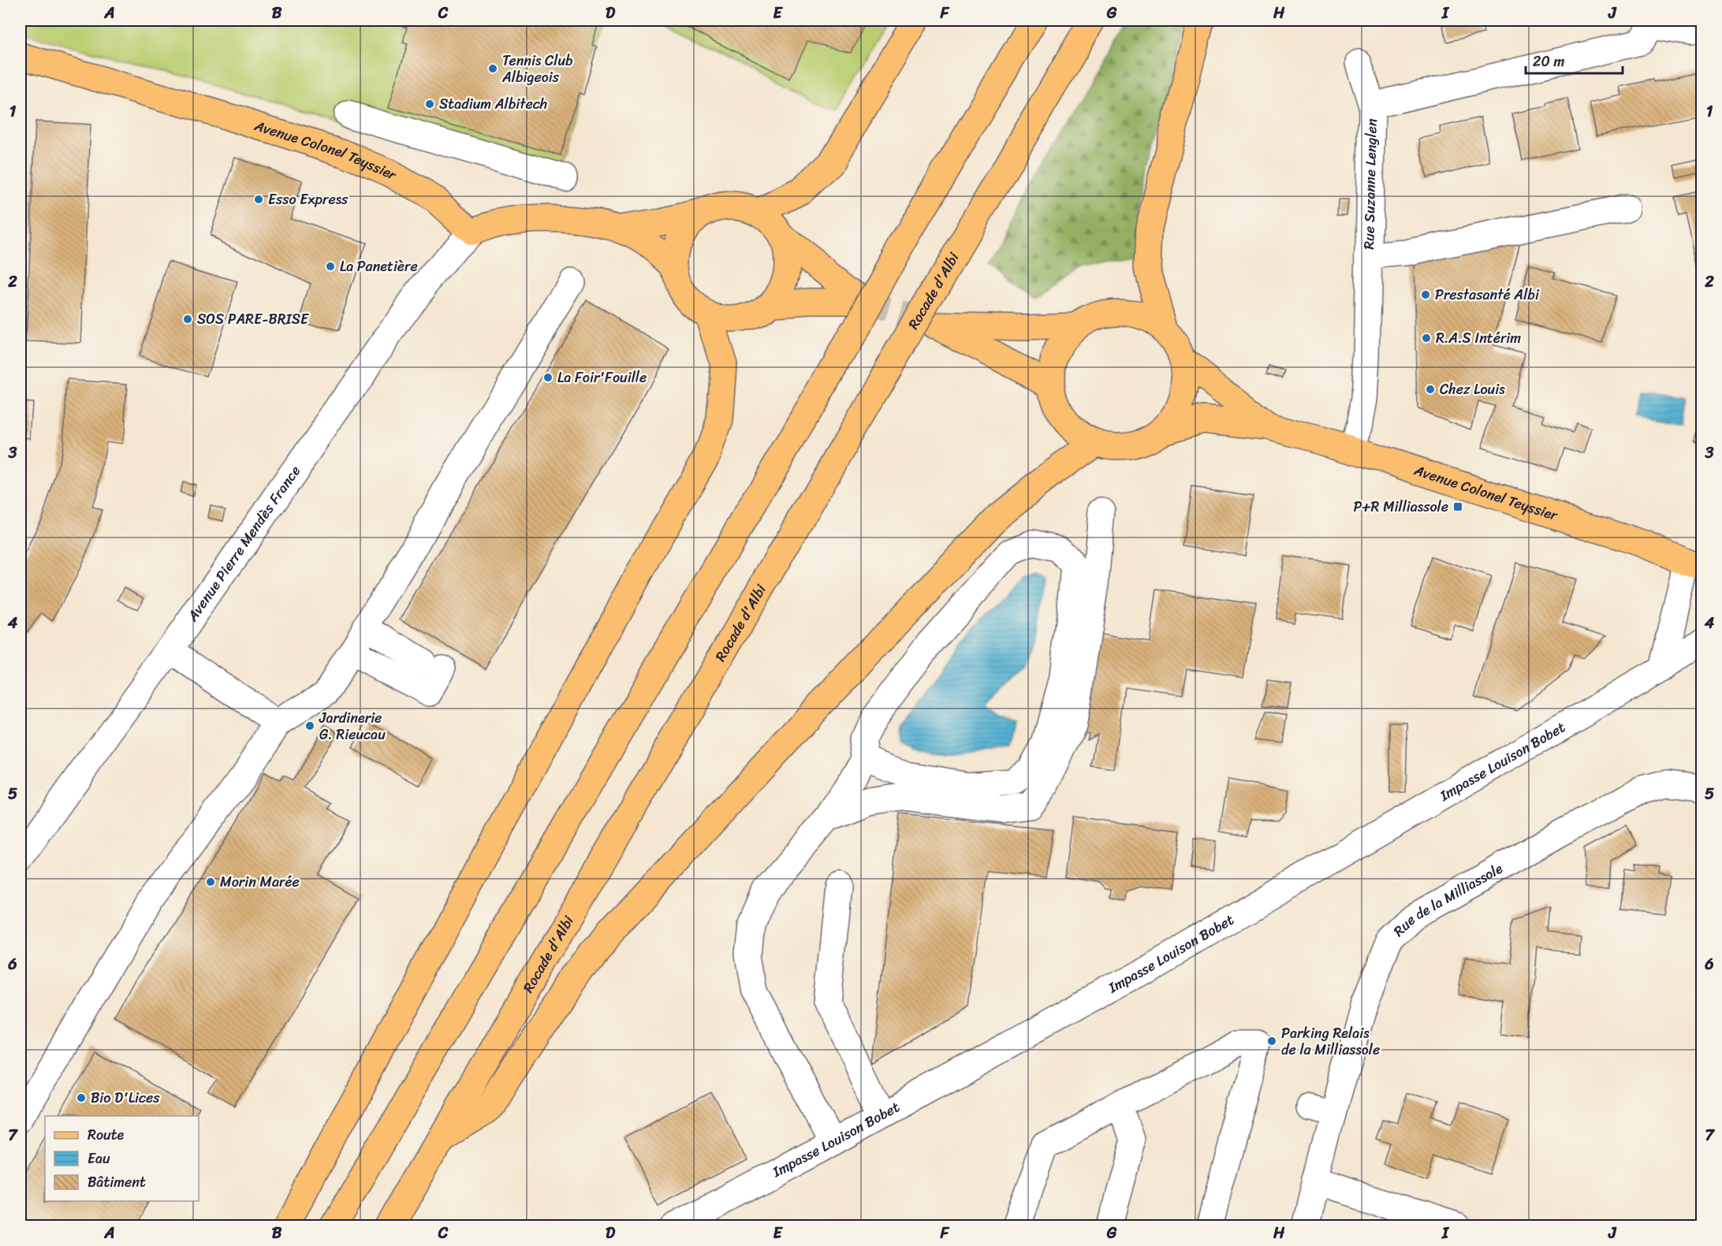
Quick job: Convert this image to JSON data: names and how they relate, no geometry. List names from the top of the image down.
{
  "streets": {
    "main road": ["Avenue Colonel Teyssier", "Rocade d'Albi"],
    "street": [
      "Rue Suzanne Lenglen",
      "Avenue Pierre Mendès France",
      "Impasse Louison Bobet",
      "Rue de la Milliassole"
    ]
  },
  "crossings": [
    ["Avenue Colonel Teyssier", "Rue Suzanne Lenglen"],
    ["Avenue Colonel Teyssier", "Avenue Pierre Mendès France"]
  ],
  "places": {
    "other": [
      "Tennis Club Albigeois",
      "Stadium Albitech",
      "Esso Express",
      "La Panetière",
      "Prestasanté Albi",
      "SOS PARE-BRISE",
      "R.A.S Intérim",
      "La Foir'Fouille",
      "Chez Louis",
      "Jardinerie G. Rieucau",
      "Morin Marée",
      "Parking Relais de la Milliassole",
      "Bio D'Lices"
    ],
    "transit": ["P+R Milliassole"]
  },
  "legend": ["Route", "Eau", "Bâtiment"],
  "scale_bar": "20 m",
  "grid": {
    "columns": [
      "A",
      "B",
      "C",
      "D",
      "E",
      "F",
      "G",
      "H",
      "I",
      "J"
    ],
    "rows": [
      "1",
      "2",
      "3",
      "4",
      "5",
      "6",
      "7"
    ]
  }
}
